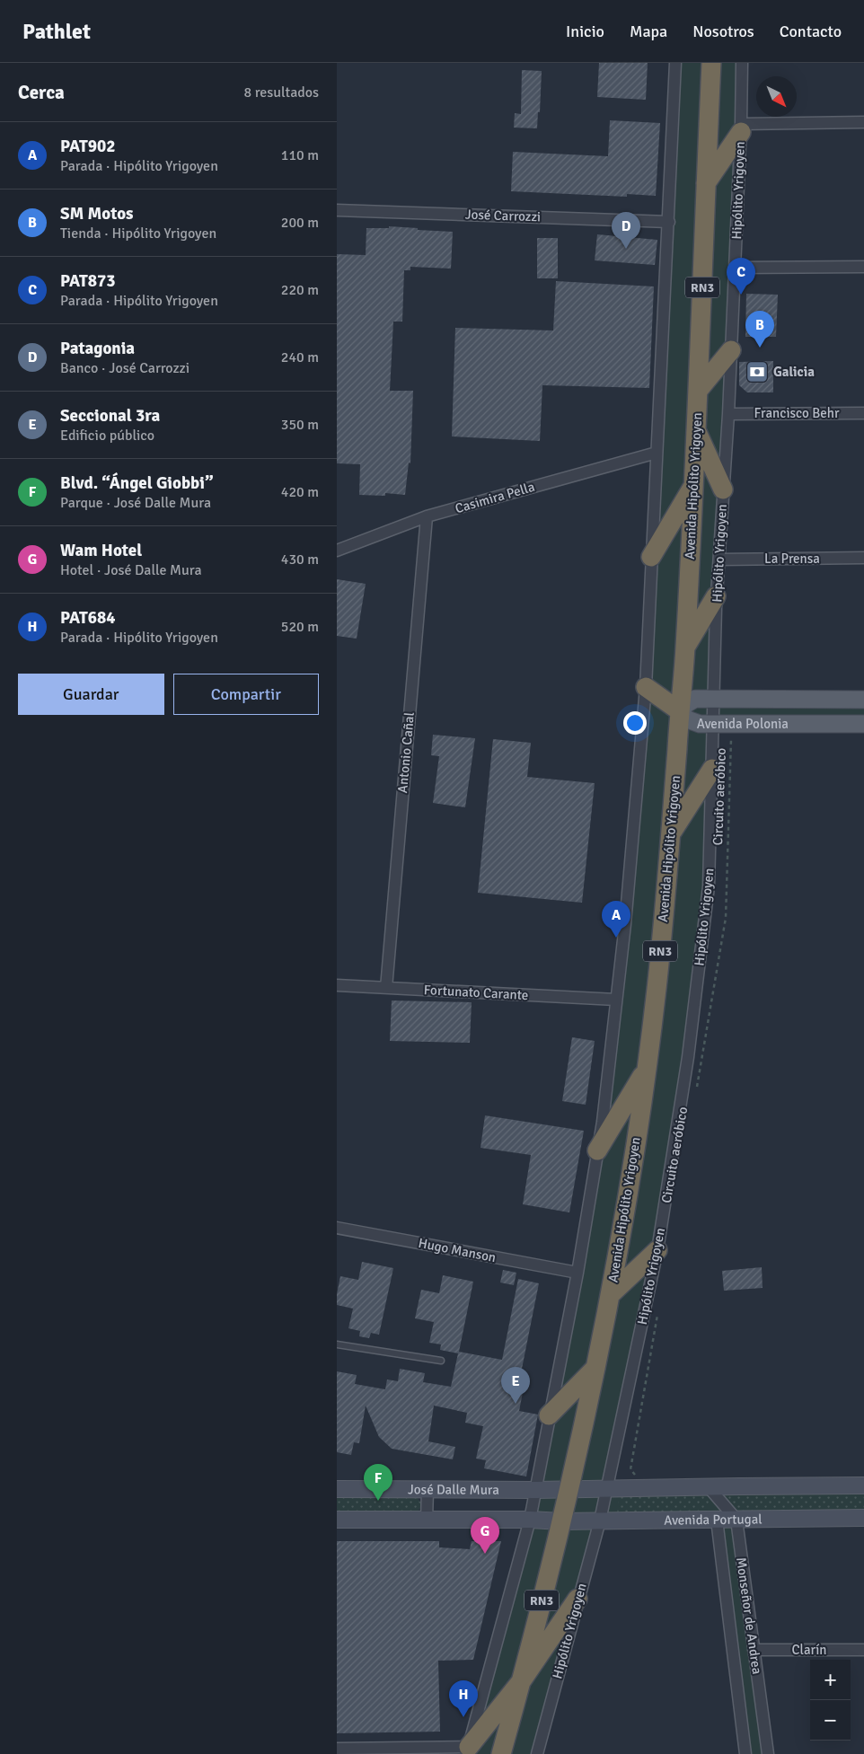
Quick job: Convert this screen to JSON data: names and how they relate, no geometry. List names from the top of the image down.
{
  "streets": {
    "highway": ["RN3", "Avenida Hipólito Yrigoyen"],
    "main road": ["Avenida Polonia", "José Dalle Mura", "Avenida Portugal"],
    "street": [
      "Hipólito Yrigoyen",
      "José Carrozzi",
      "Francisco Behr",
      "Casimira Pella",
      "La Prensa",
      "Antonio Cañal",
      "Fortunato Carante",
      "Hugo Manson",
      "Monseñor de Andrea",
      "Clarín"
    ],
    "path": ["Circuito aeróbico"]
  },
  "crossings": [
    ["Hipólito Yrigoyen", "Francisco Behr"],
    ["Hipólito Yrigoyen", "La Prensa"],
    ["Hipólito Yrigoyen", "Avenida Polonia"],
    ["Hipólito Yrigoyen", "Avenida Portugal"],
    ["Avenida Hipólito Yrigoyen", "Avenida Polonia"],
    ["Avenida Hipólito Yrigoyen", "José Dalle Mura"],
    ["Avenida Hipólito Yrigoyen", "Avenida Portugal"],
    ["Casimira Pella", "Antonio Cañal"],
    ["Antonio Cañal", "Fortunato Carante"],
    ["Avenida Portugal", "Monseñor de Andrea"],
    ["Monseñor de Andrea", "Clarín"]
  ],
  "places": {
    "bank": ["Galicia"]
  },
  "north": "bottom right",
  "page": {
    "header": "Pathlet",
    "nav": [
      "Inicio",
      "Mapa",
      "Nosotros",
      "Contacto"
    ],
    "heading": ["Cerca", "8 resultados"],
    "list": [
      {
        "mark": "A",
        "name": "PAT902",
        "note": "Parada · Hipólito Yrigoyen",
        "value": "110 m"
      },
      {
        "mark": "B",
        "name": "SM Motos",
        "note": "Tienda · Hipólito Yrigoyen",
        "value": "200 m"
      },
      {
        "mark": "C",
        "name": "PAT873",
        "note": "Parada · Hipólito Yrigoyen",
        "value": "220 m"
      },
      {
        "mark": "D",
        "name": "Patagonia",
        "note": "Banco · José Carrozzi",
        "value": "240 m"
      },
      {
        "mark": "E",
        "name": "Seccional 3ra",
        "note": "Edificio público",
        "value": "350 m"
      },
      {
        "mark": "F",
        "name": "Blvd. “Ángel Giobbi”",
        "note": "Parque · José Dalle Mura",
        "value": "420 m"
      },
      {
        "mark": "G",
        "name": "Wam Hotel",
        "note": "Hotel · José Dalle Mura",
        "value": "430 m"
      },
      {
        "mark": "H",
        "name": "PAT684",
        "note": "Parada · Hipólito Yrigoyen",
        "value": "520 m"
      }
    ],
    "pins": [
      "D",
      "C",
      "B",
      "A",
      "E",
      "F",
      "G",
      "H"
    ],
    "buttons": ["Guardar", "Compartir"],
    "map_buttons": ["+", "−"]
  }
}
